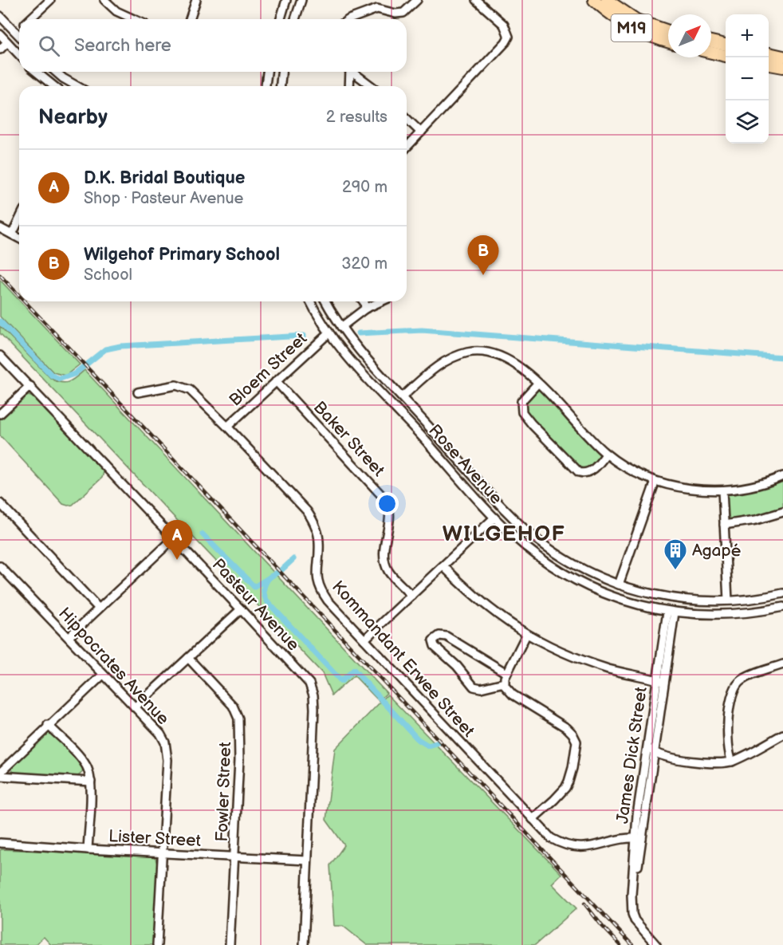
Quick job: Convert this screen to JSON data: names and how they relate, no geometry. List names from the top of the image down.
{
  "streets": {
    "highway": ["M19"],
    "street": [
      "Bloem Street",
      "Baker Street",
      "Rose Avenue",
      "Pasteur Avenue",
      "Kommandant Erwee Street",
      "Hippocrates Avenue",
      "James Dick Street",
      "Fowler Street",
      "Lister Street"
    ]
  },
  "crossings": [
    ["Bloem Street", "Baker Street"],
    ["Bloem Street", "Rose Avenue"],
    ["Bloem Street", "Kommandant Erwee Street"],
    ["Rose Avenue", "James Dick Street"],
    ["Pasteur Avenue", "Lister Street"],
    ["Kommandant Erwee Street", "James Dick Street"],
    ["Hippocrates Avenue", "Lister Street"],
    ["Fowler Street", "Lister Street"]
  ],
  "districts": ["WILGEHOF"],
  "places": {
    "building": ["Agapé"]
  },
  "north": "top right",
  "page": {
    "map_buttons": ["+", "−"],
    "search": "Search here",
    "heading": ["Nearby", "2 results"],
    "list": [
      {
        "mark": "A",
        "name": "D.K. Bridal Boutique",
        "note": "Shop · Pasteur Avenue",
        "value": "290 m"
      },
      {
        "mark": "B",
        "name": "Wilgehof Primary School",
        "note": "School",
        "value": "320 m"
      }
    ],
    "pins": ["B", "A"]
  }
}
